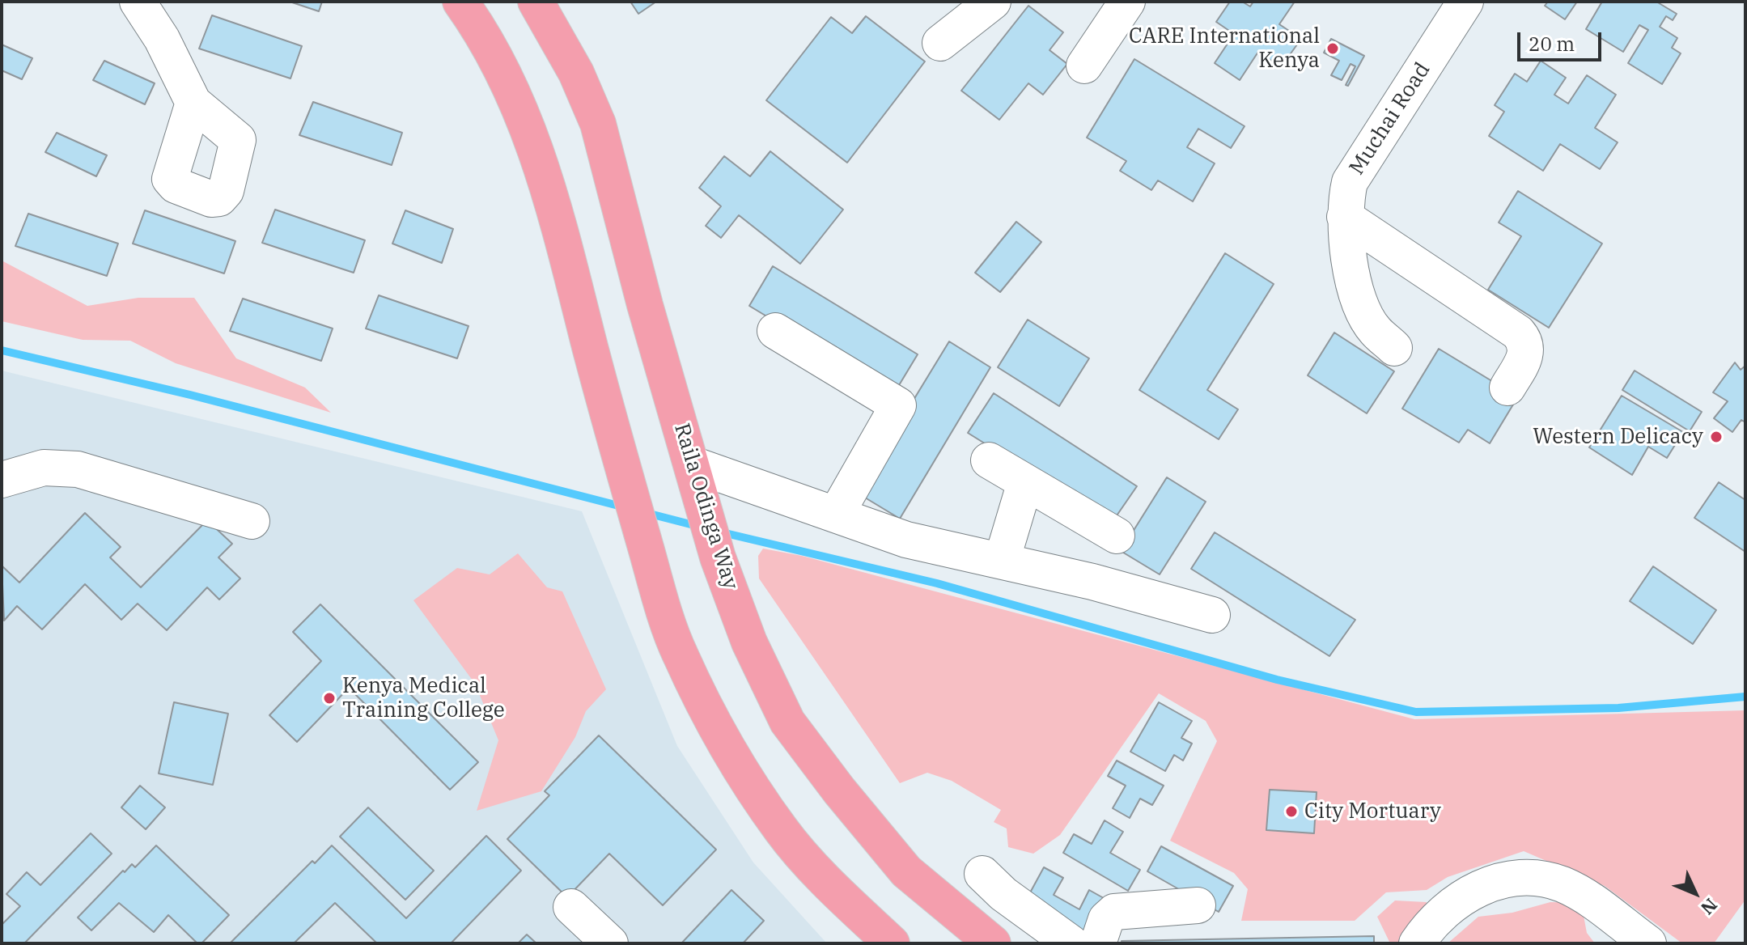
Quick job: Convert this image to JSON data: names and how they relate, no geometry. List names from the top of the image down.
{
  "streets": {
    "main road": ["Raila Odinga Way"],
    "street": ["Muchai Road"]
  },
  "places": [
    "CARE International Kenya",
    "Western Delicacy",
    "Kenya Medical Training College",
    "City Mortuary"
  ],
  "scale_bar": "20 m",
  "north": "bottom right"
}
